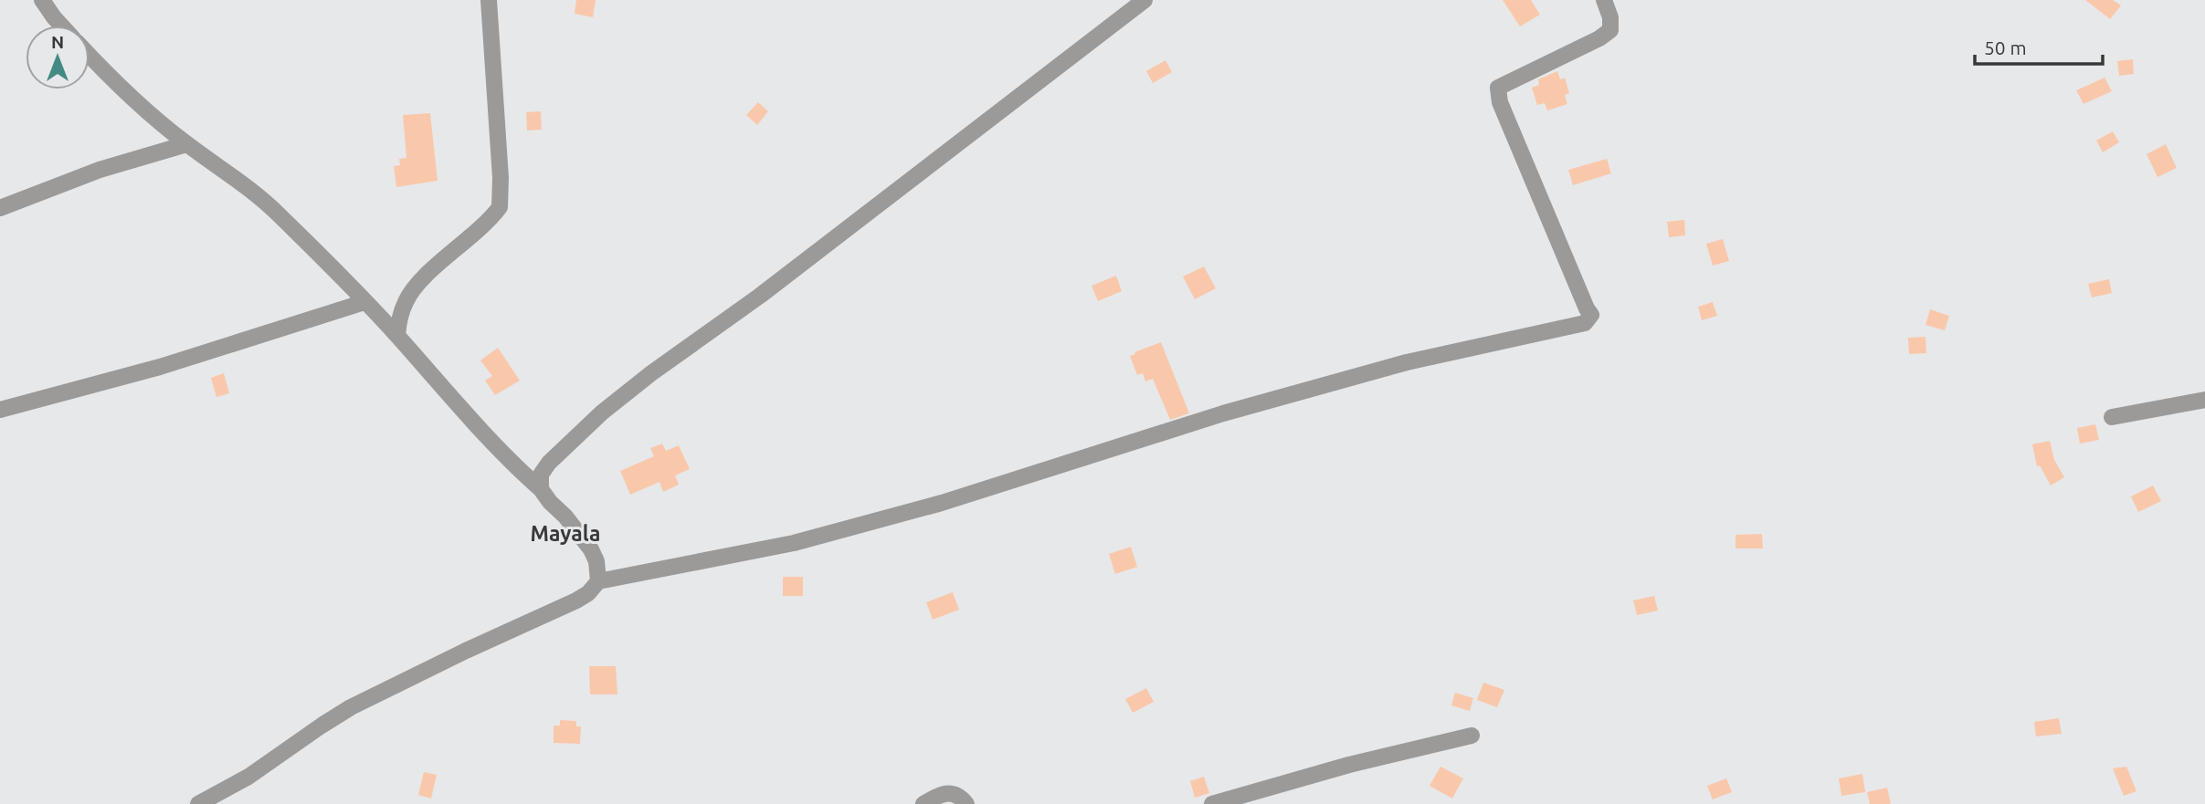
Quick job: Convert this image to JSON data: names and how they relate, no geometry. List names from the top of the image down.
{
  "districts": ["Mayala"],
  "scale_bar": "50 m",
  "north": "top"
}
